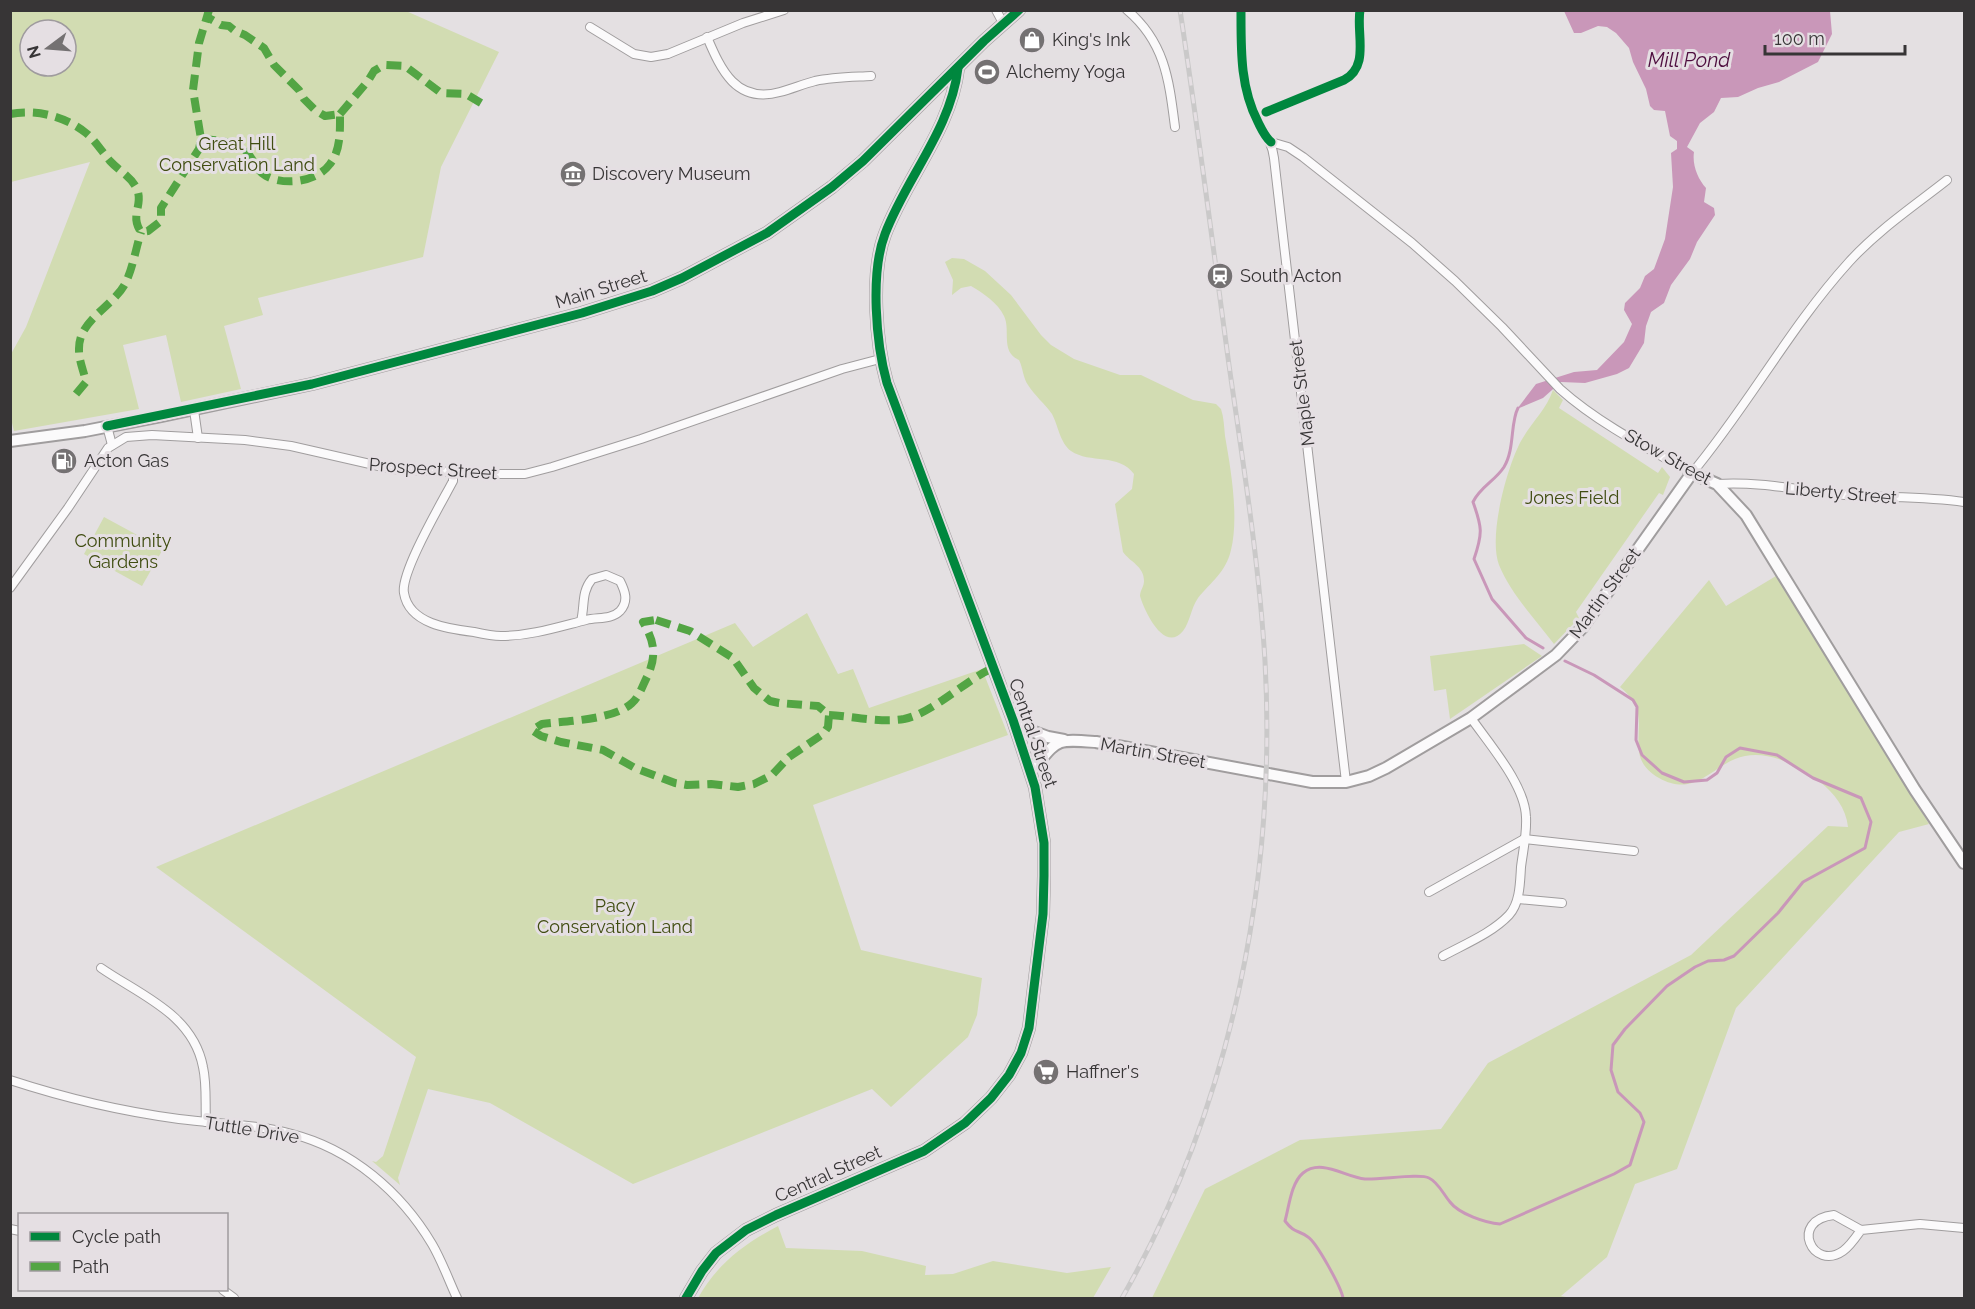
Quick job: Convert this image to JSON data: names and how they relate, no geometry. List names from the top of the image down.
{
  "streets": {
    "street": [
      "Main Street",
      "Maple Street",
      "Stow Street",
      "Prospect Street",
      "Liberty Street",
      "Martin Street",
      "Central Street",
      "Tuttle Drive"
    ]
  },
  "crossings": [
    ["Main Street", "Central Street"],
    ["Maple Street", "Stow Street"],
    ["Maple Street", "Martin Street"],
    ["Stow Street", "Liberty Street"],
    ["Stow Street", "Martin Street"],
    ["Prospect Street", "Central Street"],
    ["Martin Street", "Central Street"]
  ],
  "water": ["Mill Pond"],
  "parks": [
    "Great Hill Conservation Land",
    "Jones Field",
    "Community Gardens",
    "Pacy Conservation Land"
  ],
  "places": {
    "shop": ["King's Ink"],
    "sports": ["Alchemy Yoga"],
    "museum": ["Discovery Museum"],
    "station": ["South Acton"],
    "fuel station": ["Acton Gas"],
    "supermarket": ["Haffner's"]
  },
  "legend": ["Cycle path", "Path"],
  "scale_bar": "100 m",
  "north": "left"
}
